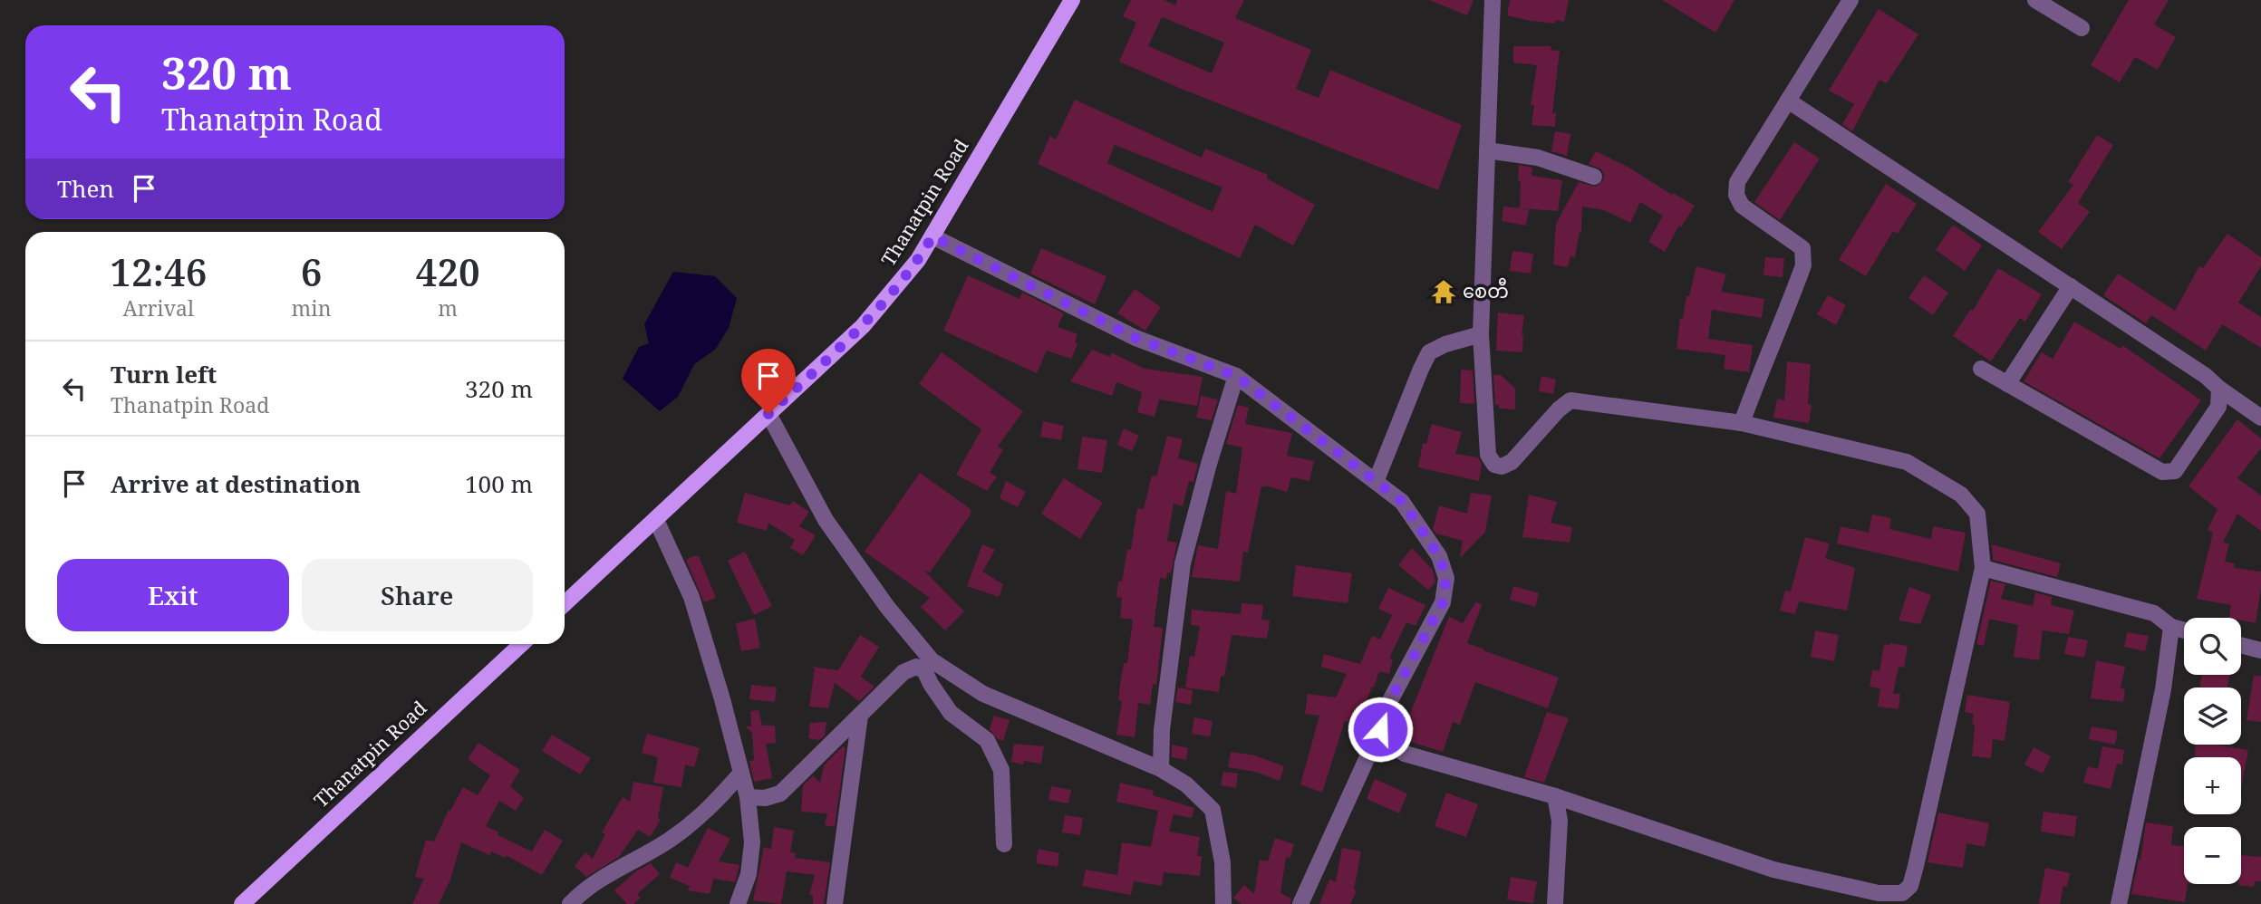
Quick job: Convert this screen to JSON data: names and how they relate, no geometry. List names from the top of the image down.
{
  "streets": {
    "main road": ["Thanatpin Road"]
  },
  "places": {
    "temple": ["စေတီ"]
  },
  "page": {
    "turn": ["320 m", "Thanatpin Road"],
    "then": "Then",
    "eta": [
      "12:46",
      "Arrival",
      "6",
      "min",
      "420",
      "m"
    ],
    "list": [
      {
        "name": "Turn left",
        "note": "Thanatpin Road",
        "value": "320 m"
      },
      {
        "name": "Arrive at destination",
        "value": "100 m"
      }
    ],
    "buttons": ["Exit", "Share"],
    "map_buttons": ["+", "−"]
  }
}
